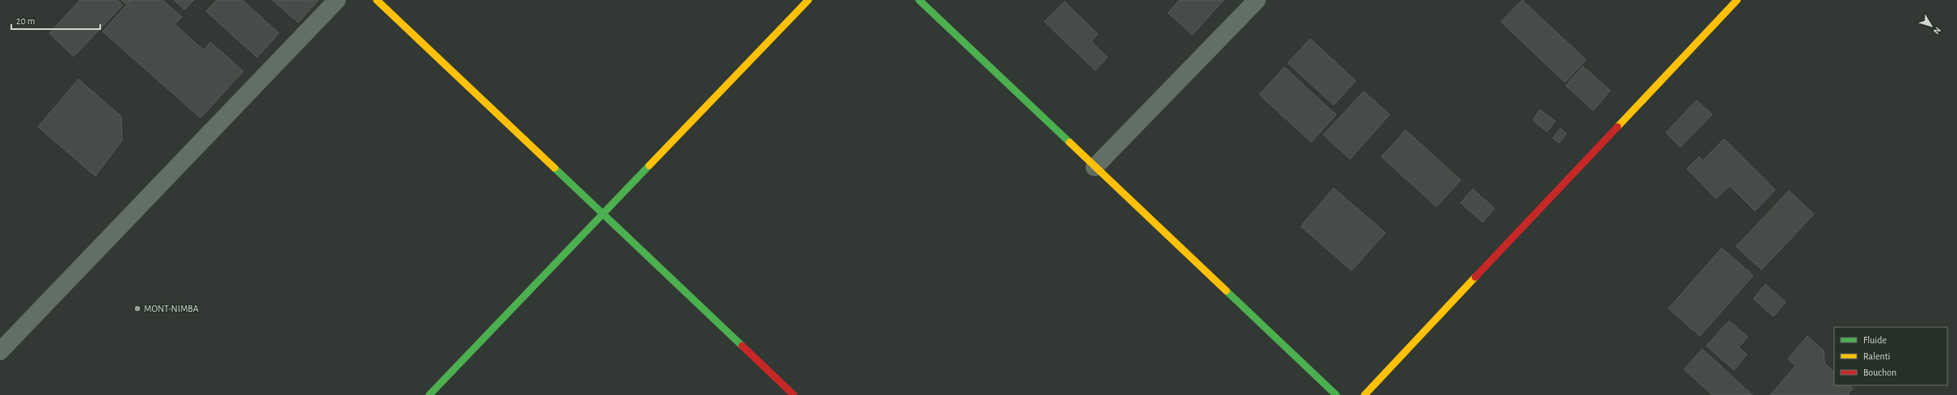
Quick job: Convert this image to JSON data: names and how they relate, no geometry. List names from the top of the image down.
{
  "places": ["MONT-NIMBA"],
  "legend": ["Fluide", "Ralenti", "Bouchon"],
  "scale_bar": "20 m",
  "north": "bottom right"
}
